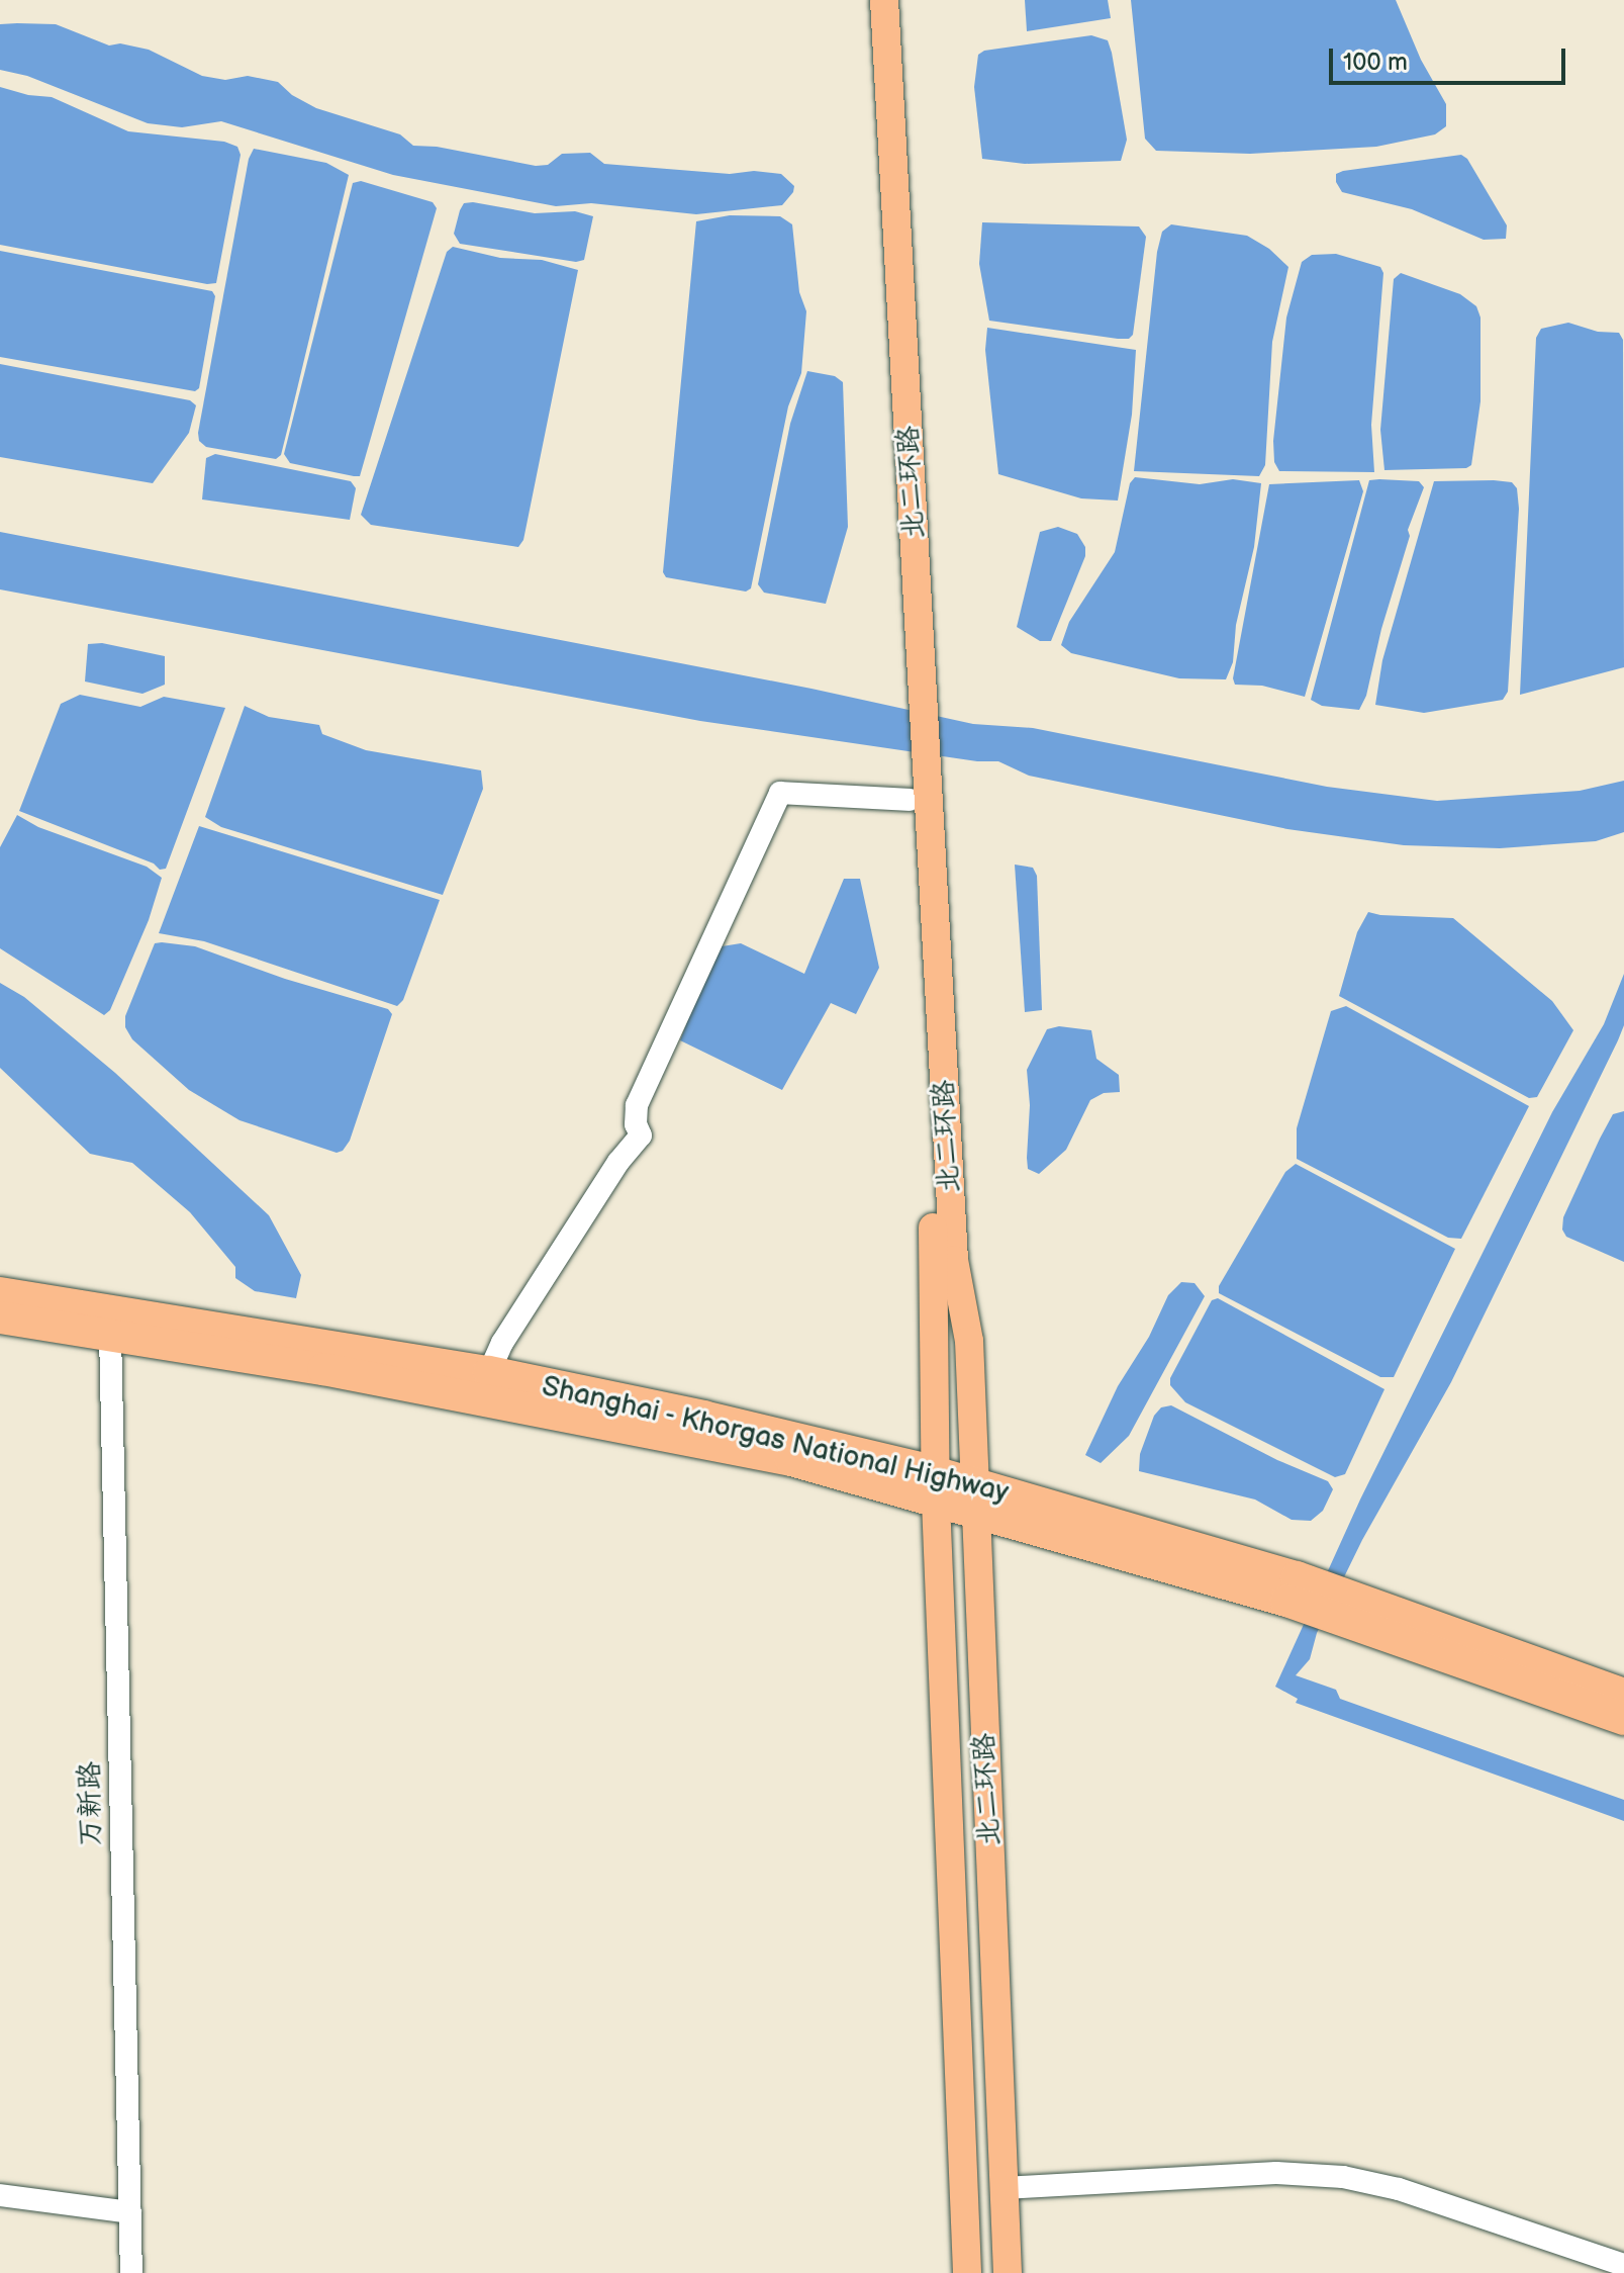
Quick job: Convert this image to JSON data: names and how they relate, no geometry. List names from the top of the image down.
{
  "streets": {
    "highway": ["Shanghai - Khorgas National Highway"],
    "main road": ["北二环路"],
    "street": ["万新路"]
  },
  "crossings": [
    ["北二环路", "Shanghai - Khorgas National Highway"],
    ["Shanghai - Khorgas National Highway", "万新路"]
  ],
  "scale_bar": "100 m"
}
